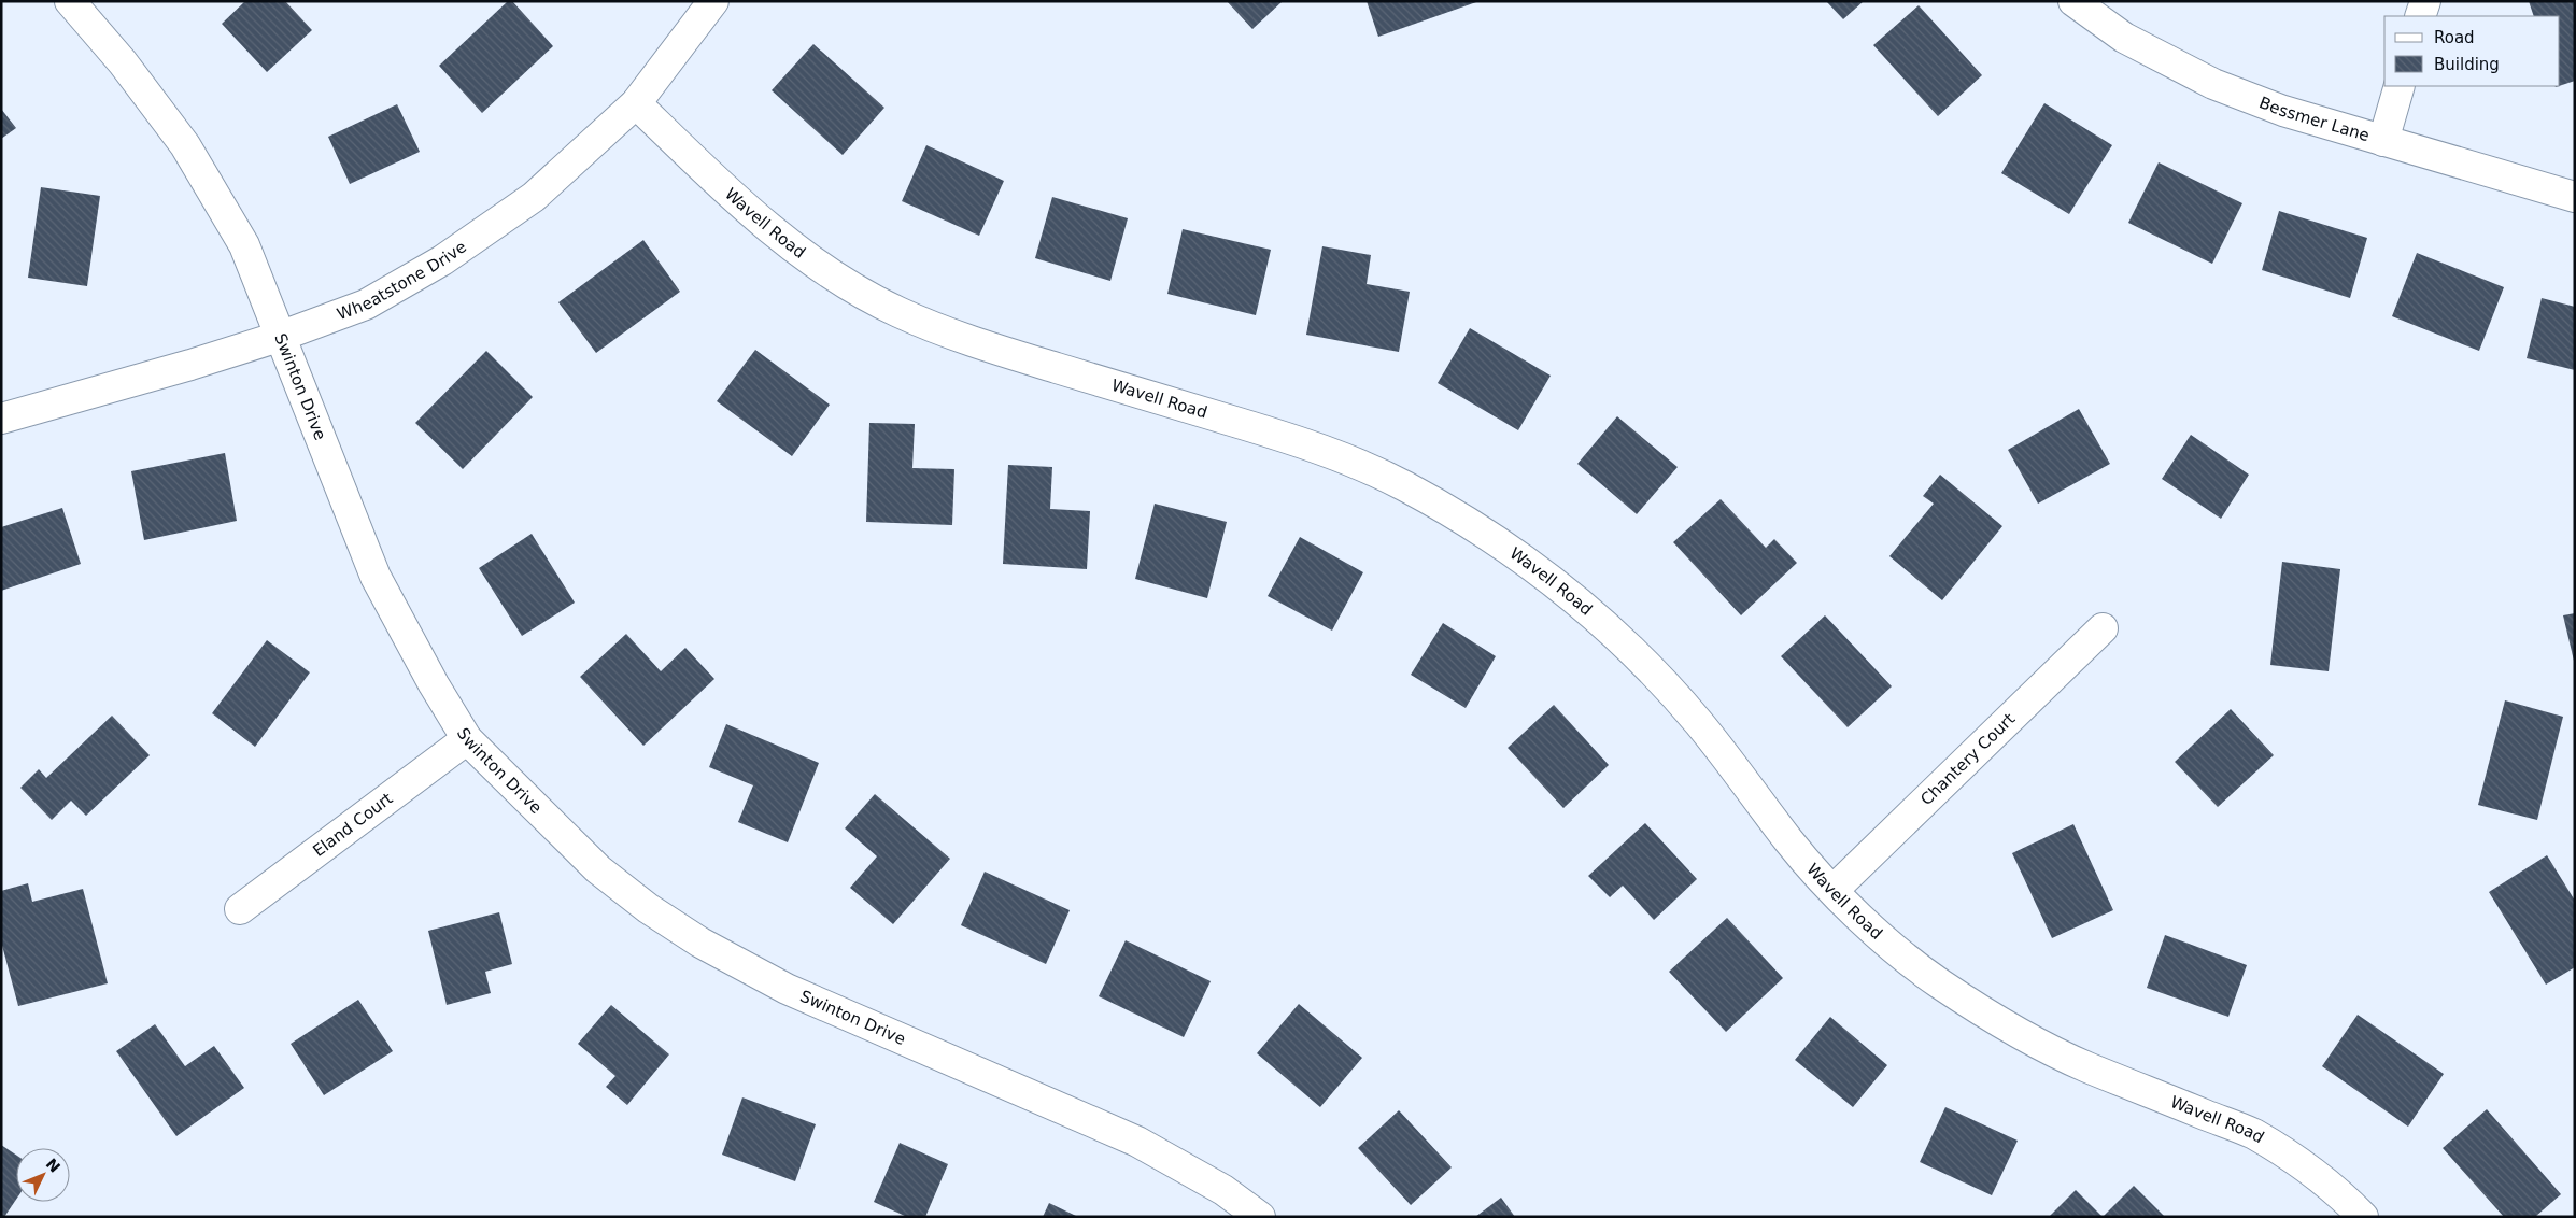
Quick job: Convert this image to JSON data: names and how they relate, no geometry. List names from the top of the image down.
{
  "streets": {
    "street": [
      "Bessmer Lane",
      "Wavell Road",
      "Wheatstone Drive",
      "Swinton Drive",
      "Chantery Court",
      "Eland Court"
    ]
  },
  "crossings": [
    ["Wavell Road", "Wheatstone Drive"],
    ["Wavell Road", "Chantery Court"],
    ["Wheatstone Drive", "Swinton Drive"],
    ["Swinton Drive", "Eland Court"]
  ],
  "legend": ["Road", "Building"],
  "north": "top right"
}
